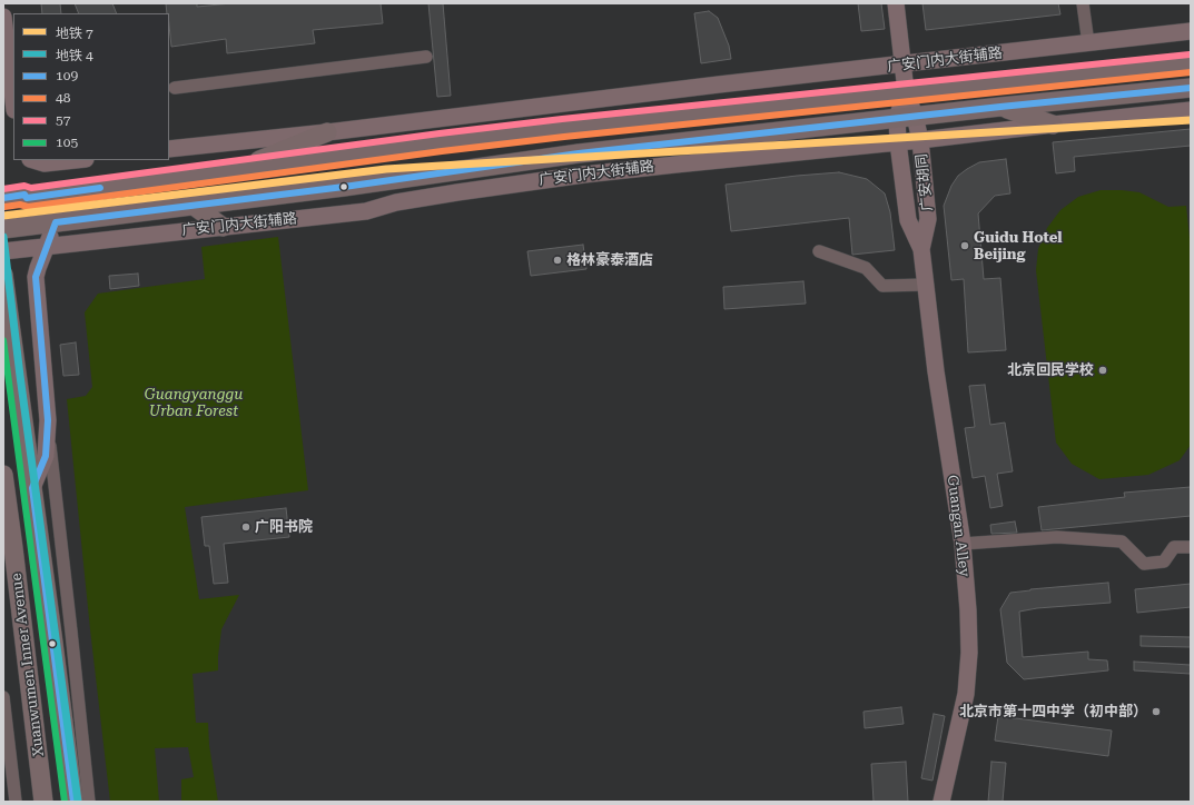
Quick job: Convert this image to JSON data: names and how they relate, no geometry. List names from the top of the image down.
{
  "streets": {
    "main road": ["Xuanwumen Inner Avenue"],
    "street": ["广安门内大街辅路", "广安胡同", "Guangan Alley"]
  },
  "crossings": [
    ["广安门内大街辅路", "广安胡同"],
    ["广安胡同", "Guangan Alley"]
  ],
  "parks": ["Guangyanggu Urban Forest"],
  "places": [
    "Guidu Hotel Beijing",
    "格林豪泰酒店",
    "北京回民学校",
    "广阳书院",
    "北京市第十四中学（初中部）"
  ],
  "lines": [
    "transit line 57",
    "transit line 48",
    "transit line 109",
    "metro line 7",
    "metro line 4",
    "transit line 105"
  ],
  "legend": [
    "地铁 7",
    "地铁 4",
    "109",
    "48",
    "57",
    "105"
  ]
}
